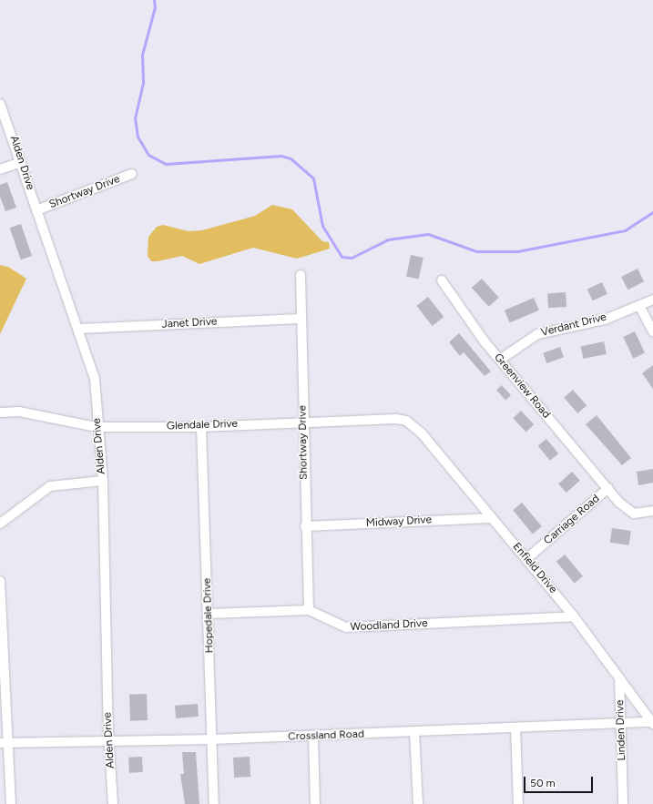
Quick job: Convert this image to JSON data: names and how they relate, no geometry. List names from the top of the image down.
{
  "streets": {
    "street": [
      "Alden Drive",
      "Shortway Drive",
      "Janet Drive",
      "Verdant Drive",
      "Greenview Road",
      "Glendale Drive",
      "Carriage Road",
      "Midway Drive",
      "Enfield Drive",
      "Hopedale Drive",
      "Woodland Drive",
      "Linden Drive",
      "Crossland Road"
    ]
  },
  "crossings": [
    ["Alden Drive", "Shortway Drive"],
    ["Alden Drive", "Janet Drive"],
    ["Alden Drive", "Glendale Drive"],
    ["Alden Drive", "Crossland Road"],
    ["Shortway Drive", "Janet Drive"],
    ["Shortway Drive", "Glendale Drive"],
    ["Shortway Drive", "Midway Drive"],
    ["Shortway Drive", "Woodland Drive"],
    ["Verdant Drive", "Greenview Road"],
    ["Greenview Road", "Carriage Road"],
    ["Glendale Drive", "Enfield Drive"],
    ["Glendale Drive", "Hopedale Drive"],
    ["Carriage Road", "Enfield Drive"],
    ["Midway Drive", "Enfield Drive"],
    ["Enfield Drive", "Woodland Drive"],
    ["Enfield Drive", "Linden Drive"],
    ["Enfield Drive", "Crossland Road"],
    ["Hopedale Drive", "Woodland Drive"],
    ["Hopedale Drive", "Crossland Road"],
    ["Linden Drive", "Crossland Road"]
  ],
  "scale_bar": "50 m"
}
